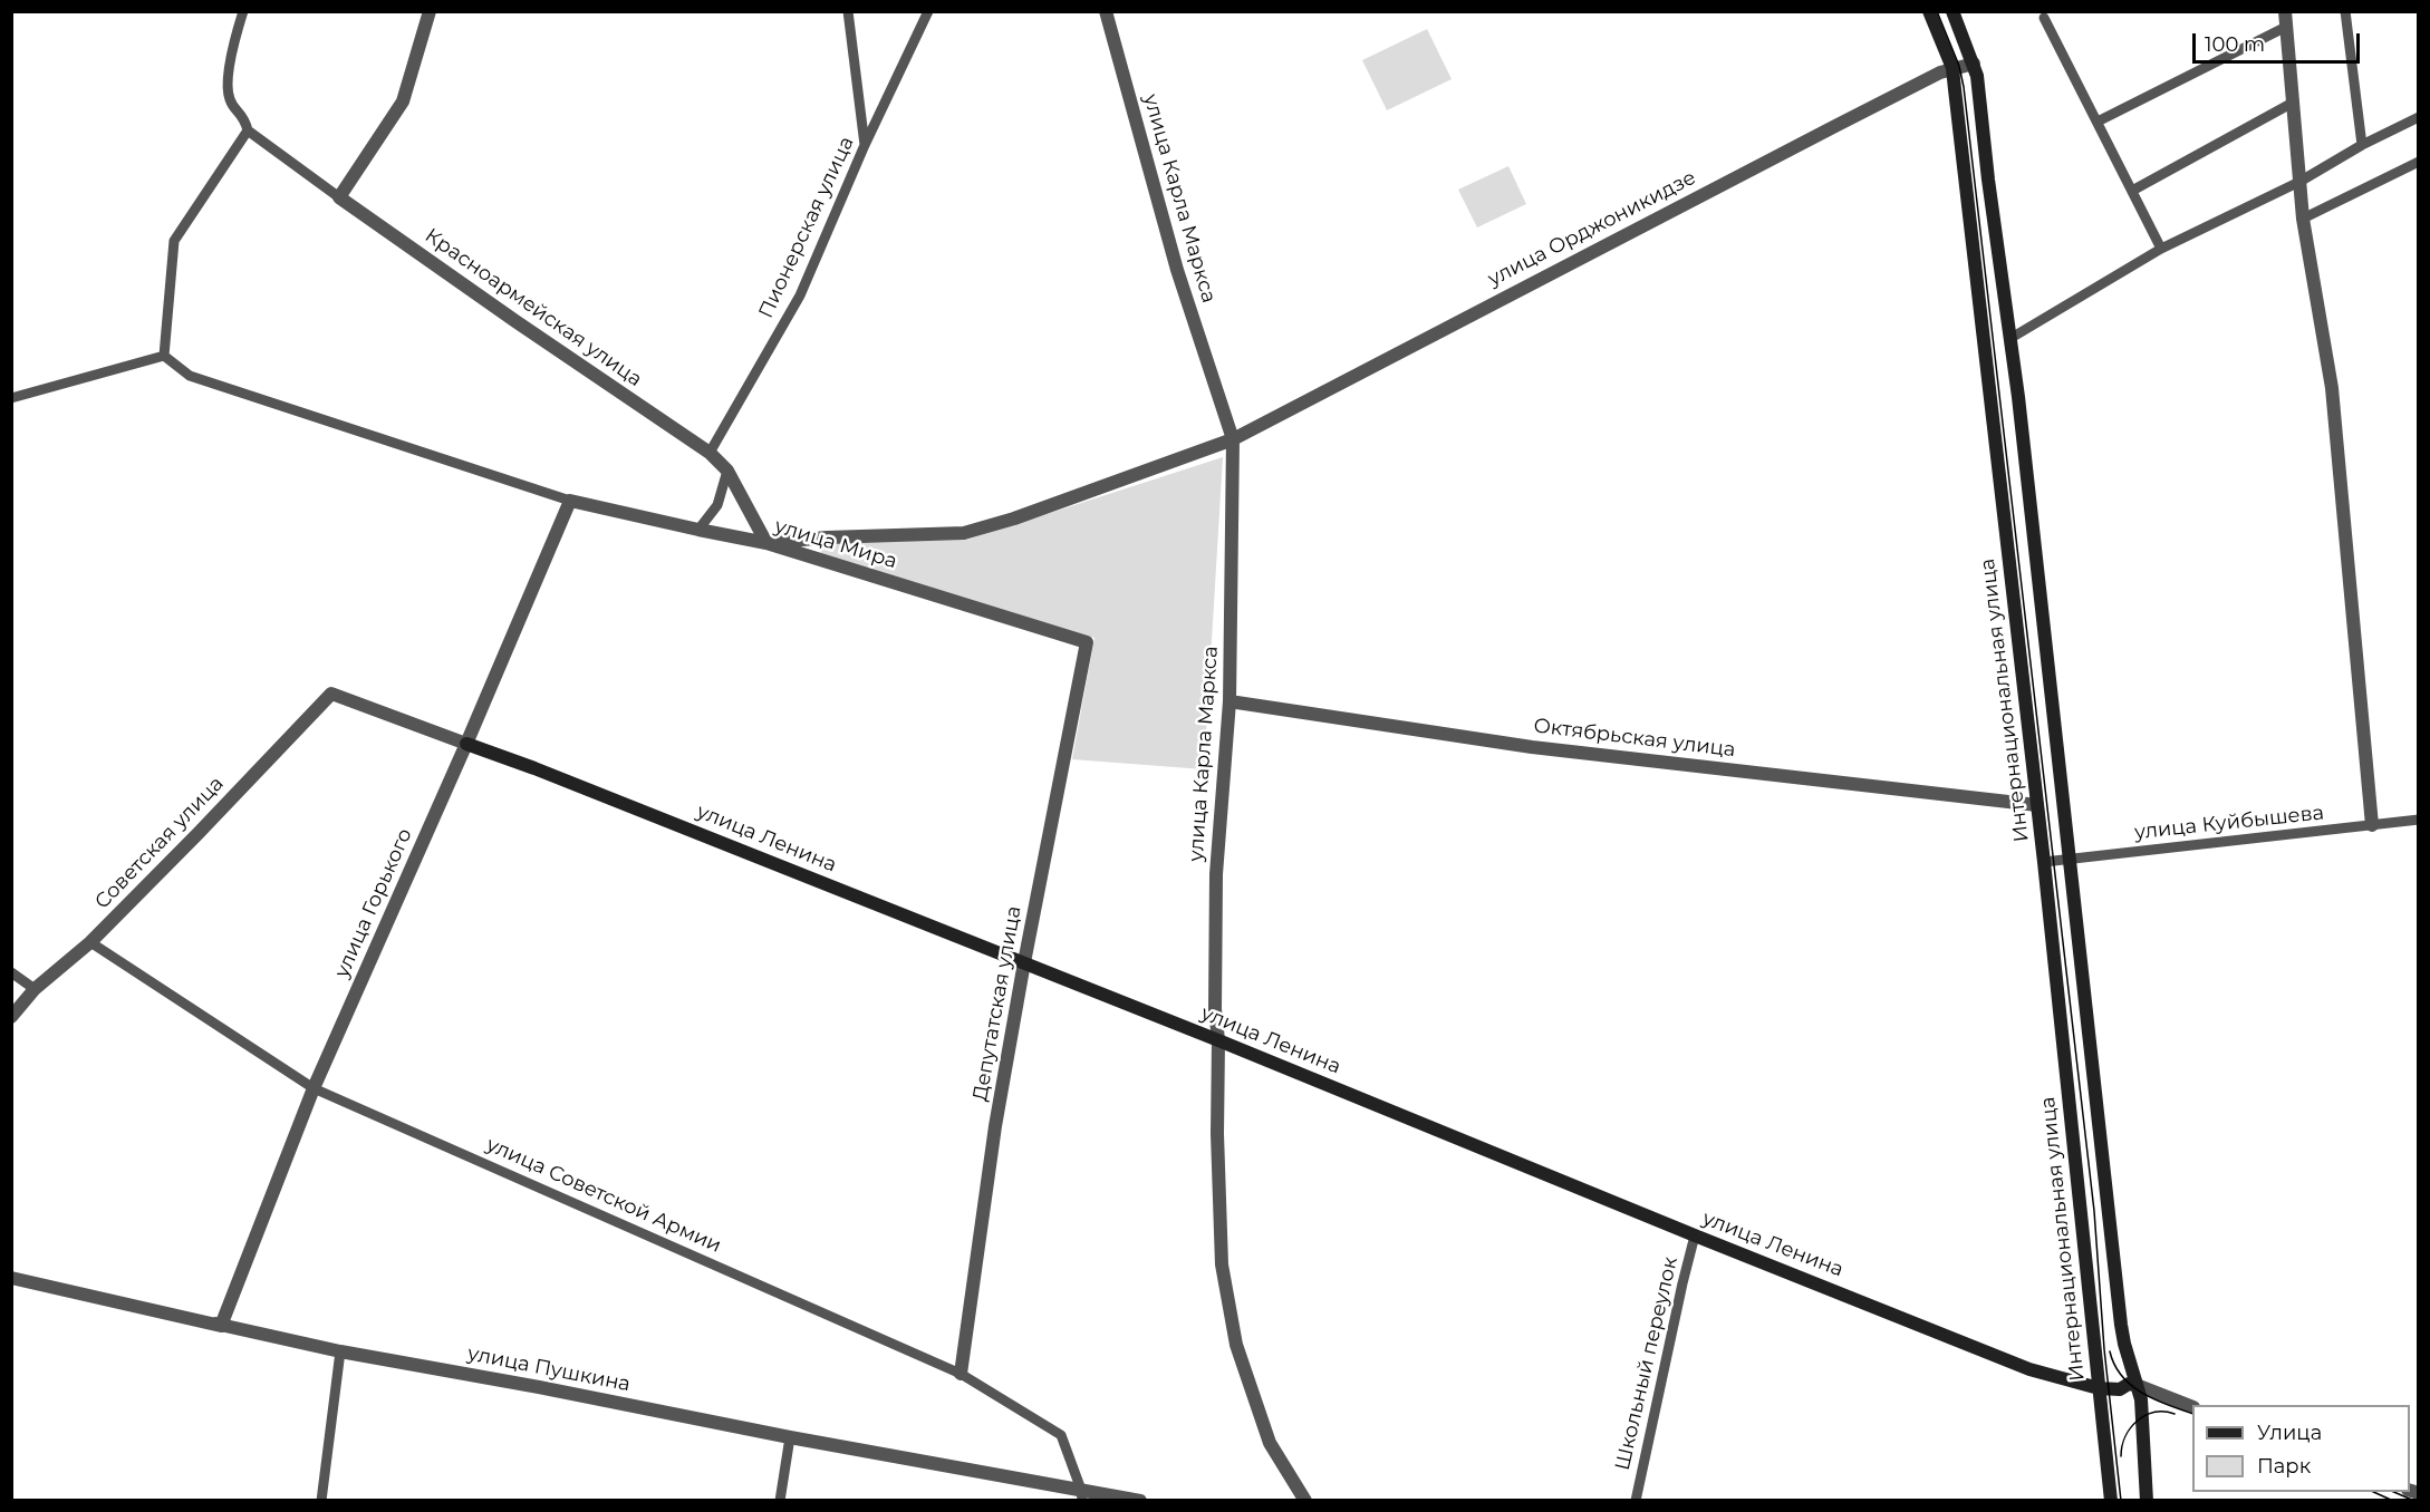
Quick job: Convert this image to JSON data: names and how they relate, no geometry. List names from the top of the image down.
{
  "streets": {
    "main road": ["Интернациональная улица", "улица Ленина"],
    "street": [
      "улица Карла Маркса",
      "Пионерская улица",
      "улица Орджоникидзе",
      "Красноармейская улица",
      "улица Мира",
      "Октябрьская улица",
      "улица Куйбышева",
      "Советская улица",
      "улица Горького",
      "Депутатская улица",
      "улица Советской Армии",
      "Школьный переулок",
      "улица Пушкина"
    ]
  },
  "crossings": [
    ["улица Карла Маркса", "улица Орджоникидзе"],
    ["улица Карла Маркса", "Октябрьская улица"],
    ["улица Карла Маркса", "улица Ленина"],
    ["Пионерская улица", "Красноармейская улица"],
    ["улица Орджоникидзе", "Красноармейская улица"],
    ["улица Орджоникидзе", "улица Мира"],
    ["улица Орджоникидзе", "Интернациональная улица"],
    ["Красноармейская улица", "улица Мира"],
    ["улица Мира", "улица Горького"],
    ["улица Мира", "Депутатская улица"],
    ["Интернациональная улица", "Октябрьская улица"],
    ["Интернациональная улица", "улица Куйбышева"],
    ["Интернациональная улица", "улица Ленина"],
    ["улица Ленина", "Советская улица"],
    ["улица Ленина", "улица Горького"],
    ["улица Ленина", "Депутатская улица"],
    ["улица Ленина", "Школьный переулок"],
    ["Советская улица", "улица Советской Армии"],
    ["улица Горького", "улица Советской Армии"],
    ["улица Горького", "улица Пушкина"],
    ["Депутатская улица", "улица Советской Армии"],
    ["улица Советской Армии", "улица Пушкина"]
  ],
  "legend": ["Улица", "Парк"],
  "scale_bar": "100 m"
}
